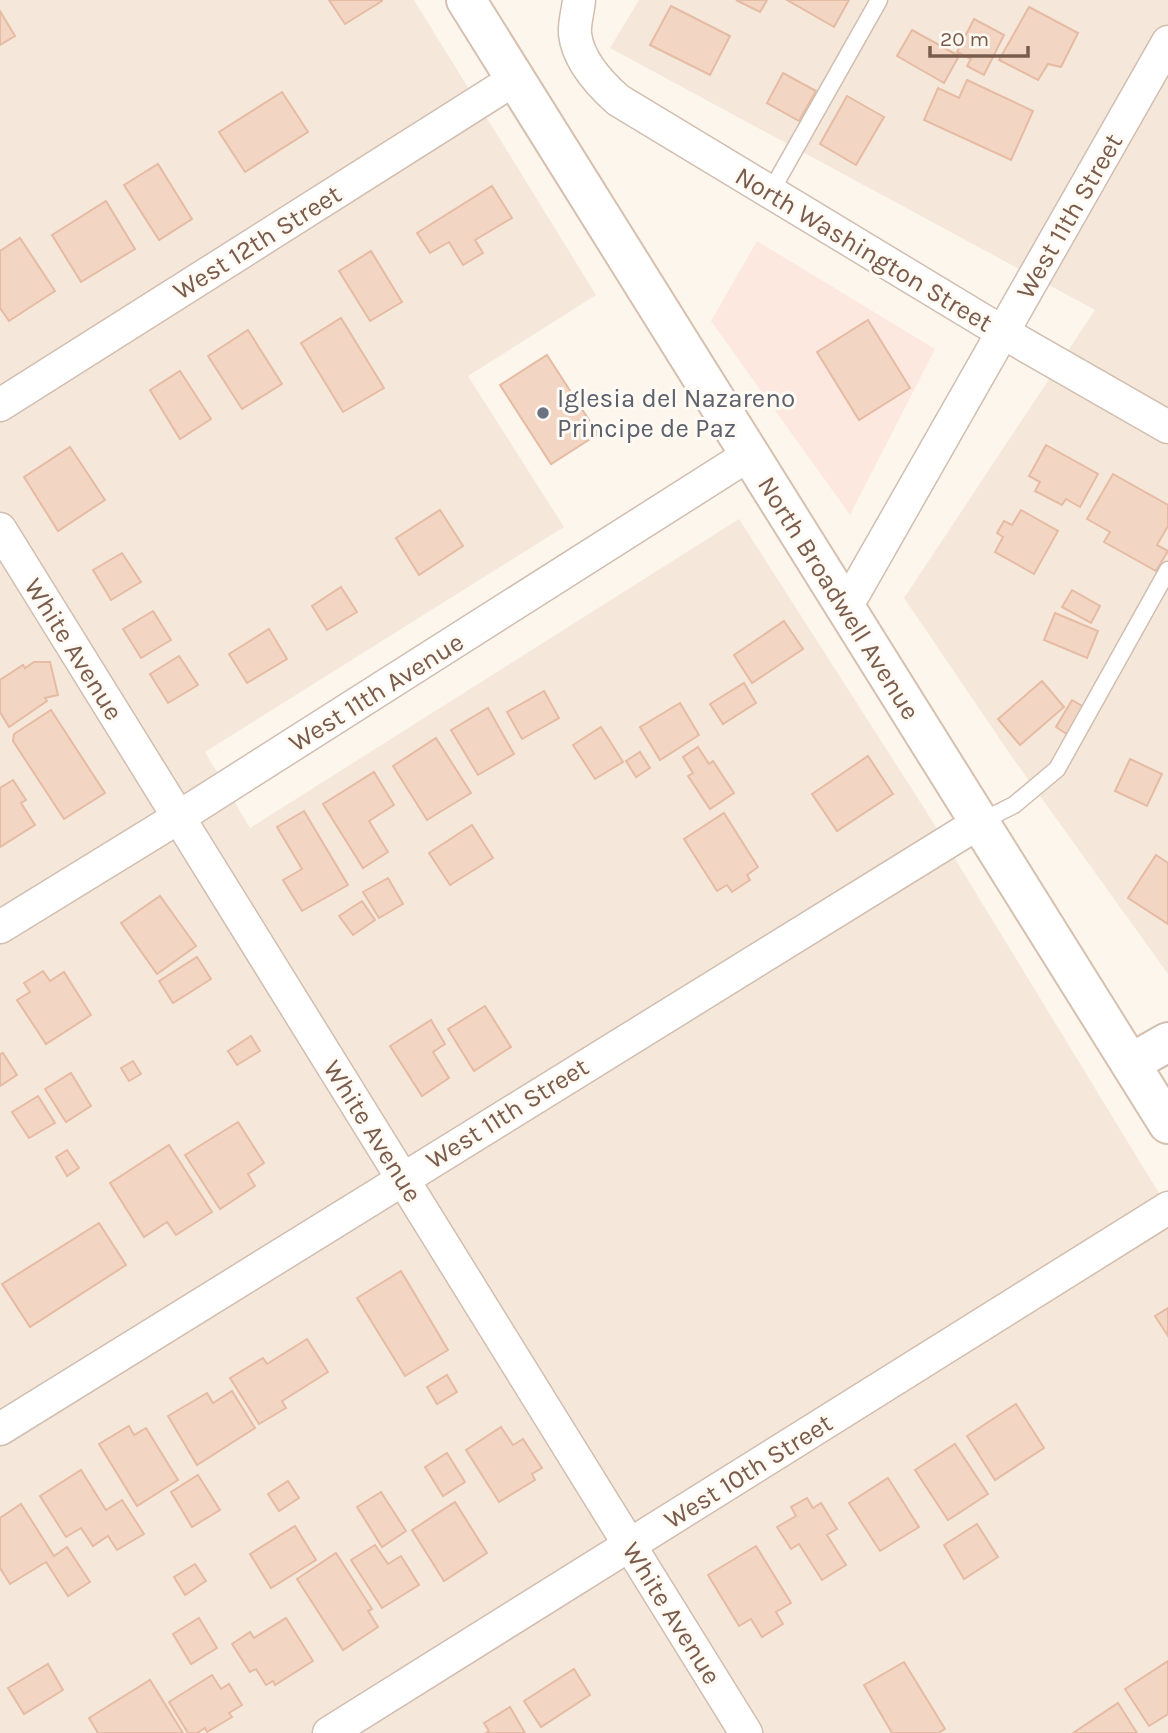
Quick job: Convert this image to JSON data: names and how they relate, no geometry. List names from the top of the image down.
{
  "streets": {
    "main road": ["North Broadwell Avenue"],
    "street": [
      "West 11th Street",
      "West 12th Street",
      "North Washington Street",
      "White Avenue",
      "West 11th Avenue",
      "West 10th Street"
    ]
  },
  "crossings": [
    ["West 11th Street", "North Washington Street"],
    ["West 11th Street", "North Broadwell Avenue"],
    ["West 11th Street", "White Avenue"],
    ["West 12th Street", "North Broadwell Avenue"],
    ["North Broadwell Avenue", "West 11th Avenue"],
    ["White Avenue", "West 11th Avenue"],
    ["White Avenue", "West 10th Street"]
  ],
  "places": ["Iglesia del Nazareno Principe de Paz"],
  "scale_bar": "20 m"
}
